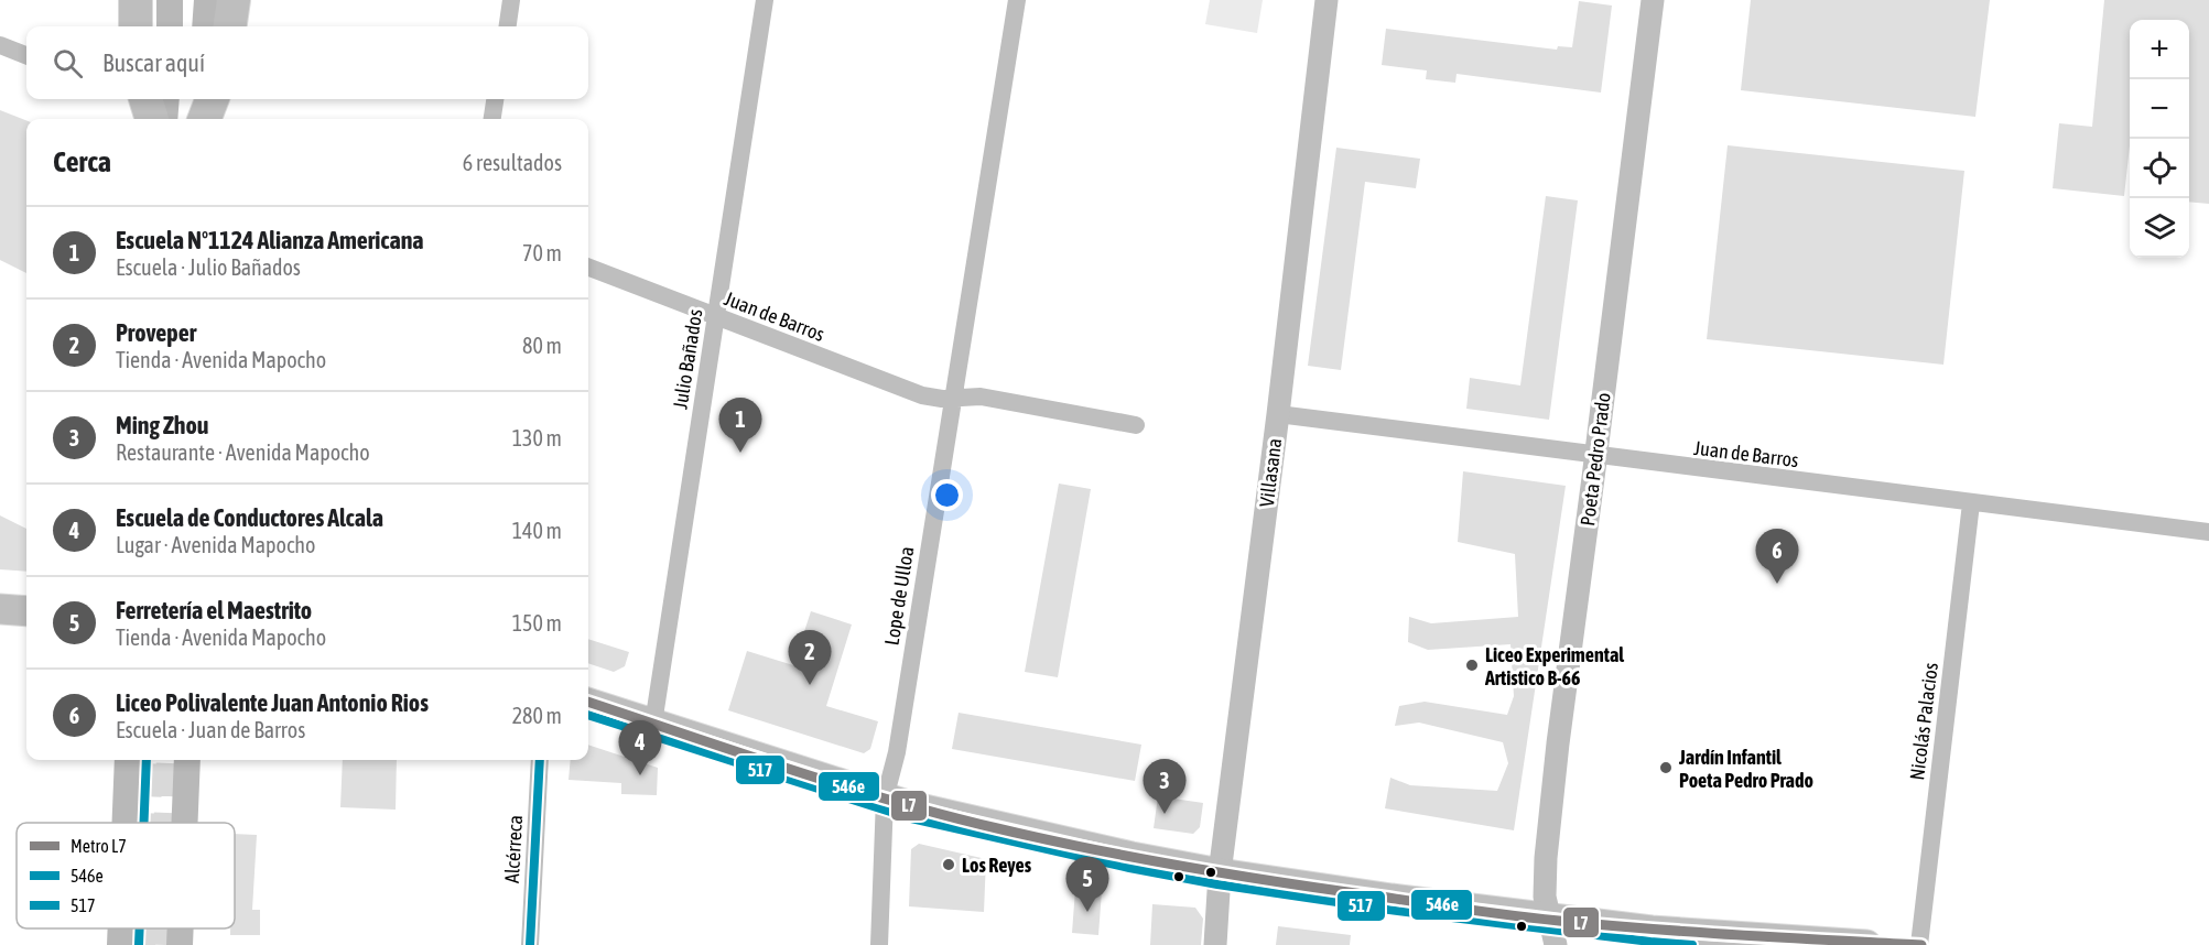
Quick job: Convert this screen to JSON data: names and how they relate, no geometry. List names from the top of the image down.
{
  "streets": {
    "street": [
      "Juan de Barros",
      "Julio Bañados",
      "Poeta Pedro Prado",
      "Villasana",
      "Lope de Ulloa",
      "Nicolás Palacios",
      "Alcérreca"
    ]
  },
  "crossings": [
    ["Juan de Barros", "Julio Bañados"],
    ["Juan de Barros", "Poeta Pedro Prado"],
    ["Juan de Barros", "Villasana"],
    ["Juan de Barros", "Lope de Ulloa"],
    ["Juan de Barros", "Nicolás Palacios"]
  ],
  "places": ["Liceo Experimental Artistico B-66", "Jardín Infantil Poeta Pedro Prado", "Los Reyes"],
  "lines": ["metro line L7", "transit line 546e", "transit line 517"],
  "legend": ["Metro L7", "546e", "517"],
  "page": {
    "map_buttons": ["+", "−"],
    "search": "Buscar aquí",
    "heading": ["Cerca", "6 resultados"],
    "list": [
      {
        "mark": "1",
        "name": "Escuela N°1124 Alianza Americana",
        "note": "Escuela · Julio Bañados",
        "value": "70 m"
      },
      {
        "mark": "2",
        "name": "Proveper",
        "note": "Tienda · Avenida Mapocho",
        "value": "80 m"
      },
      {
        "mark": "3",
        "name": "Ming Zhou",
        "note": "Restaurante · Avenida Mapocho",
        "value": "130 m"
      },
      {
        "mark": "4",
        "name": "Escuela de Conductores Alcala",
        "note": "Lugar · Avenida Mapocho",
        "value": "140 m"
      },
      {
        "mark": "5",
        "name": "Ferretería el Maestrito",
        "note": "Tienda · Avenida Mapocho",
        "value": "150 m"
      },
      {
        "mark": "6",
        "name": "Liceo Polivalente Juan Antonio Rios",
        "note": "Escuela · Juan de Barros",
        "value": "280 m"
      }
    ],
    "pins": [
      "1",
      "6",
      "2",
      "4",
      "3",
      "5"
    ]
  }
}
